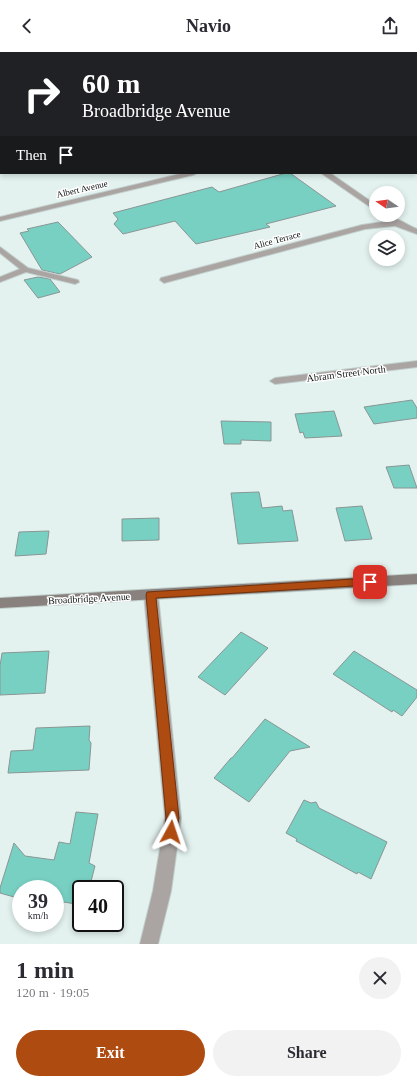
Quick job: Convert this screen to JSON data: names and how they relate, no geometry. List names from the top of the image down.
{
  "streets": {
    "main road": ["Broadbridge Avenue"],
    "street": ["Albert Avenue", "Alice Terrace", "Abram Street North"]
  },
  "north": "left",
  "page": {
    "header": "Navio",
    "turn": ["60 m", "Broadbridge Avenue"],
    "then": "Then",
    "speed": "39 km/h",
    "limit": "40",
    "heading": ["1 min", "120 m · 19:05"],
    "buttons": ["Exit", "Share"]
  }
}
